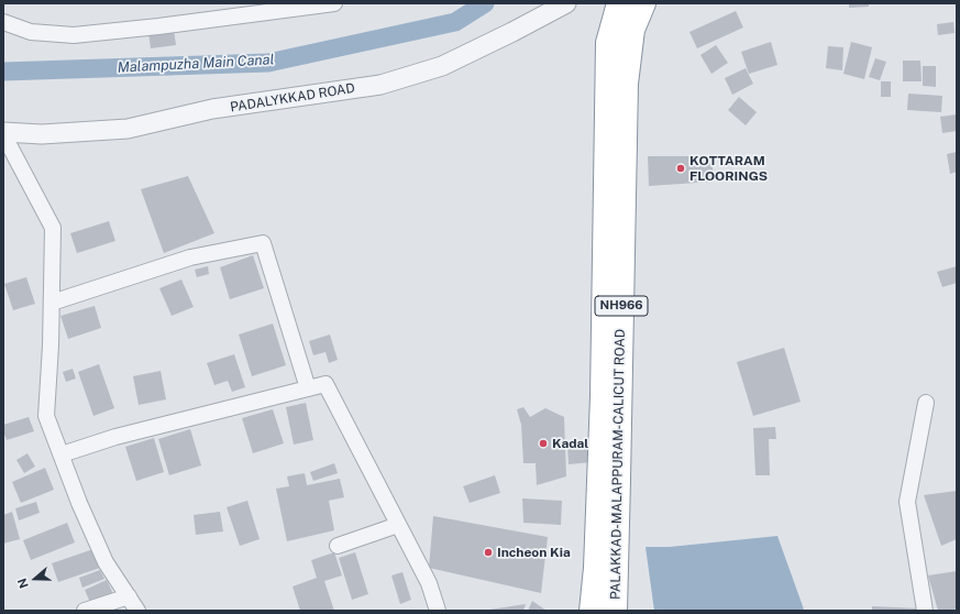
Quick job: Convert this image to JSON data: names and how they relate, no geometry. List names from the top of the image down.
{
  "streets": {
    "highway": ["NH966", "PALAKKAD-MALAPPURAM-CALICUT ROAD"],
    "street": ["PADALYKKAD ROAD"]
  },
  "water": ["Malampuzha Main Canal"],
  "places": ["KOTTARAM FLOORINGS", "Kadal", "Incheon Kia"],
  "north": "left"
}
